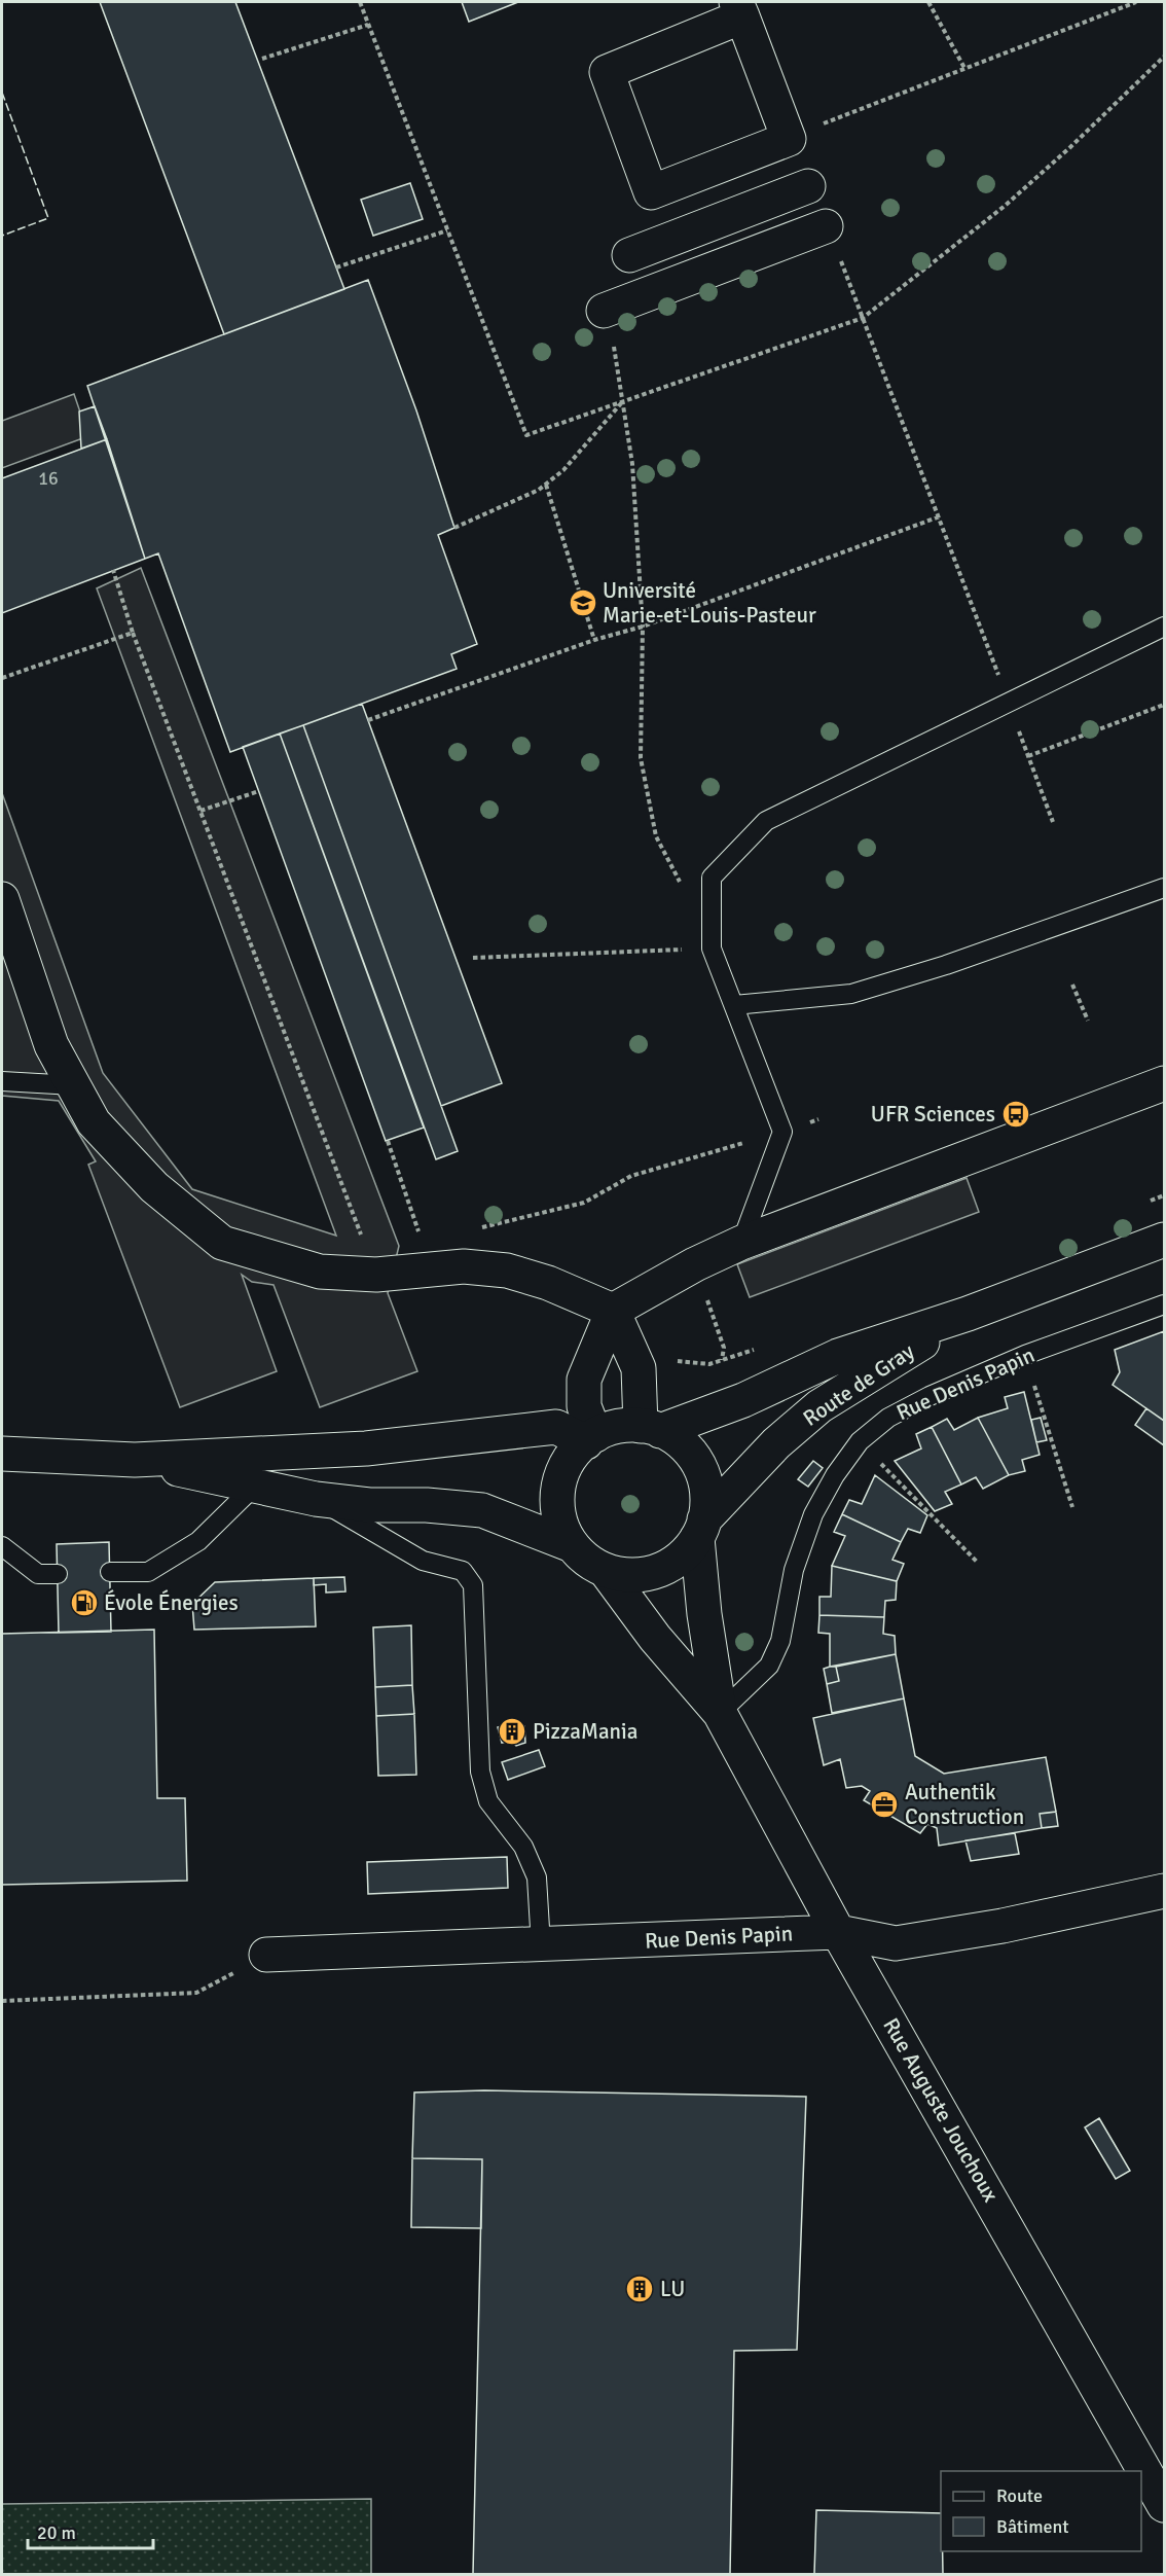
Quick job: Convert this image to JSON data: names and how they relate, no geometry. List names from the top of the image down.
{
  "streets": {
    "street": ["Rue Denis Papin", "Route de Gray", "Rue Auguste Jouchoux"]
  },
  "crossings": [
    ["Rue Denis Papin", "Rue Auguste Jouchoux"],
    ["Route de Gray", "Rue Auguste Jouchoux"]
  ],
  "places": {
    "school or university": ["Université Marie-et-Louis-Pasteur"],
    "bus stop": ["UFR Sciences"],
    "fuel station": ["Évole Énergies"],
    "building": ["PizzaMania", "LU"],
    "office": ["Authentik Construction"]
  },
  "house_numbers": ["16"],
  "legend": ["Route", "Bâtiment"],
  "scale_bar": "20 m"
}
